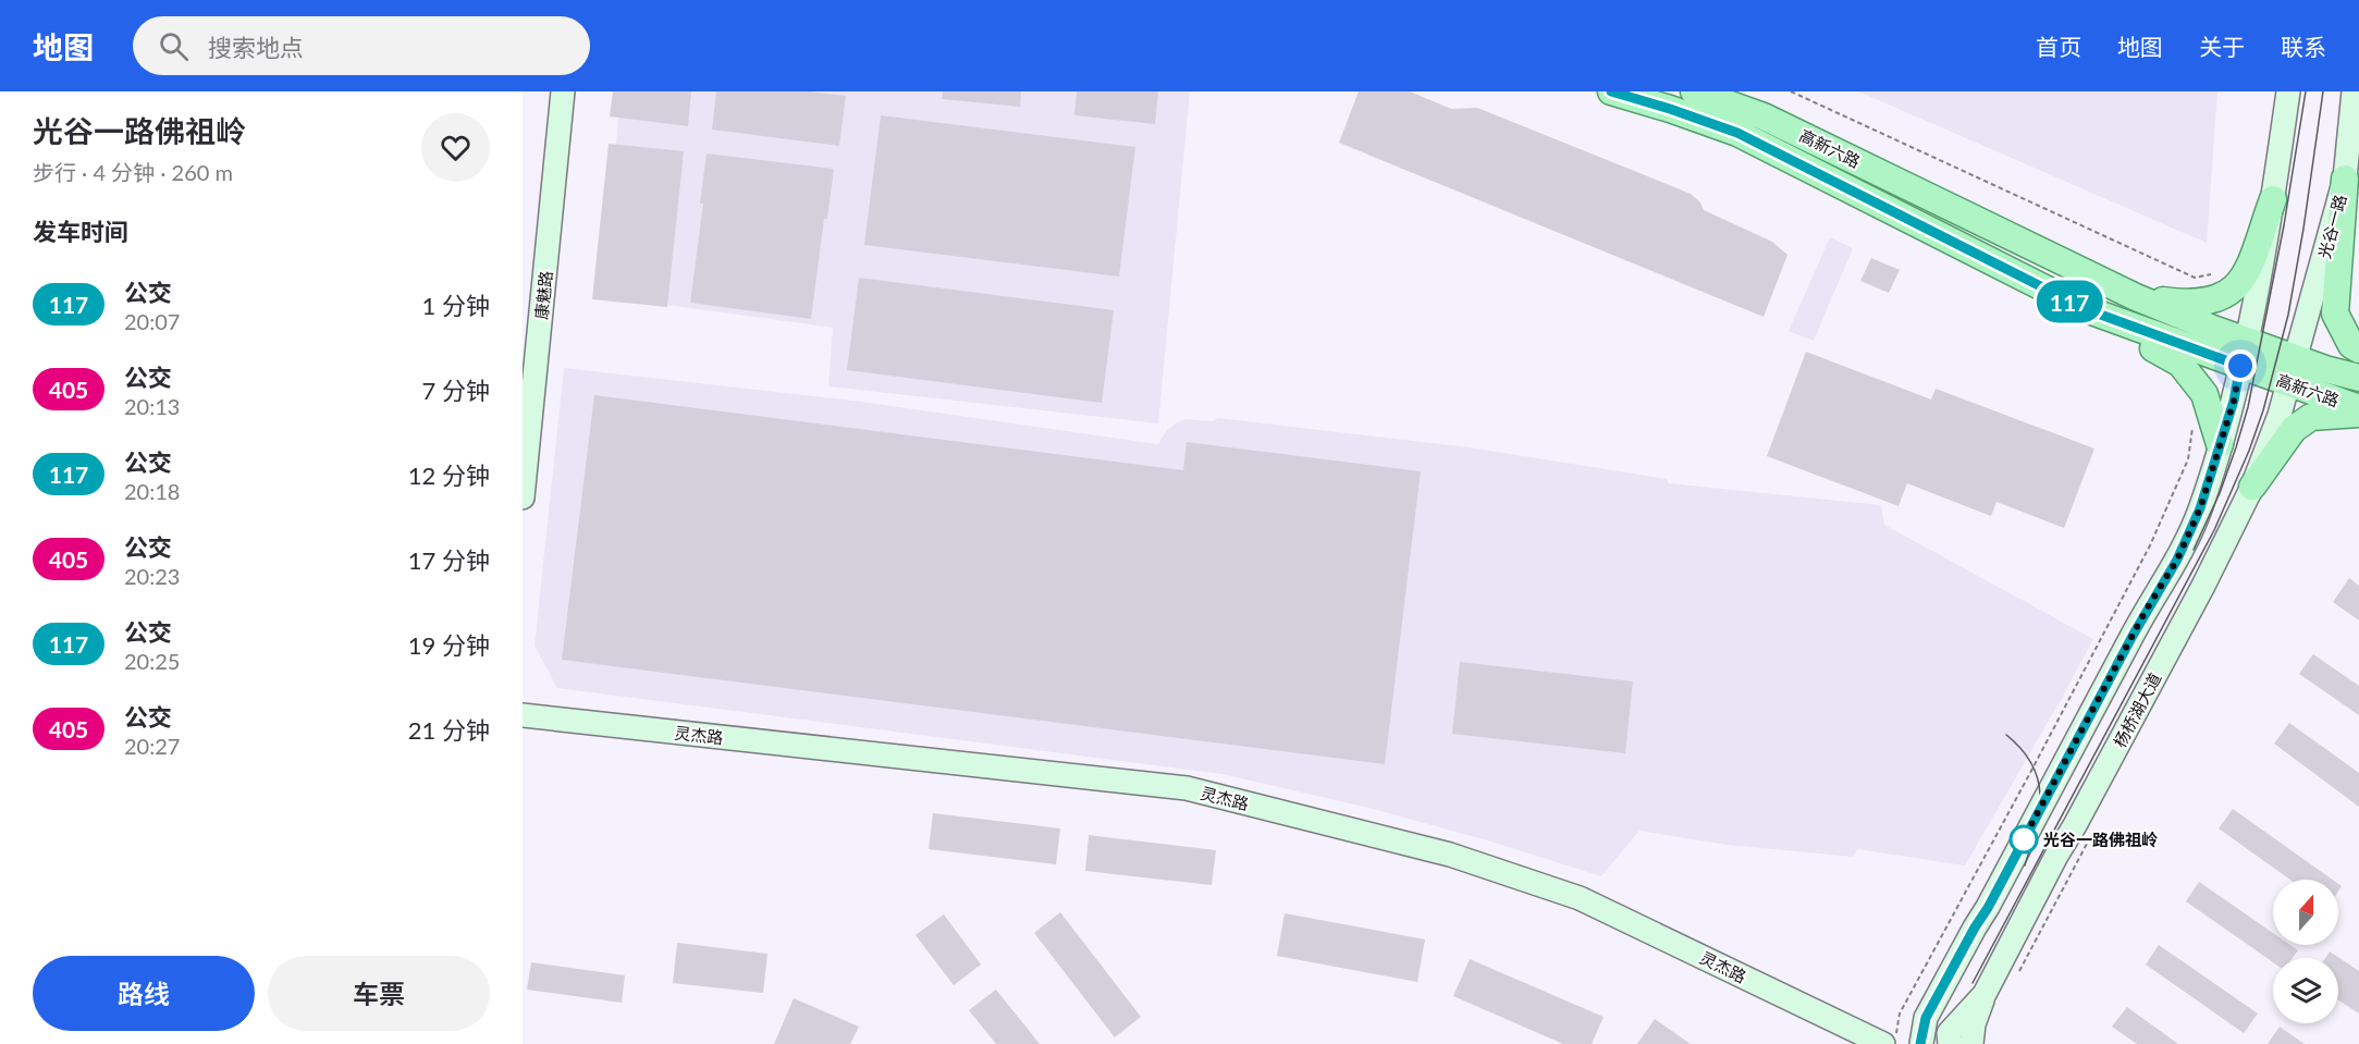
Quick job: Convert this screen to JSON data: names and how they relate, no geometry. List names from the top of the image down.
{
  "streets": {
    "main road": [
      "高新六路",
      "光谷一路",
      "康魅路",
      "杨桥湖大道",
      "灵杰路"
    ]
  },
  "crossings": [
    ["高新六路", "光谷一路"],
    ["高新六路", "杨桥湖大道"],
    ["光谷一路", "杨桥湖大道"]
  ],
  "places": ["光谷一路佛祖岭"],
  "lines": ["bus line 117"],
  "north": "top",
  "page": {
    "header": "地图",
    "search": "搜索地点",
    "nav": [
      "首页",
      "地图",
      "关于",
      "联系"
    ],
    "heading": [
      ["光谷一路佛祖岭", "步行 · 4 分钟 · 260 m"],
      "发车时间"
    ],
    "on_map": "117",
    "list": [
      {
        "mark": "117",
        "name": "公交",
        "note": "20:07",
        "value": "1 分钟"
      },
      {
        "mark": "405",
        "name": "公交",
        "note": "20:13",
        "value": "7 分钟"
      },
      {
        "mark": "117",
        "name": "公交",
        "note": "20:18",
        "value": "12 分钟"
      },
      {
        "mark": "405",
        "name": "公交",
        "note": "20:23",
        "value": "17 分钟"
      },
      {
        "mark": "117",
        "name": "公交",
        "note": "20:25",
        "value": "19 分钟"
      },
      {
        "mark": "405",
        "name": "公交",
        "note": "20:27",
        "value": "21 分钟"
      }
    ],
    "buttons": ["路线", "车票"]
  }
}
